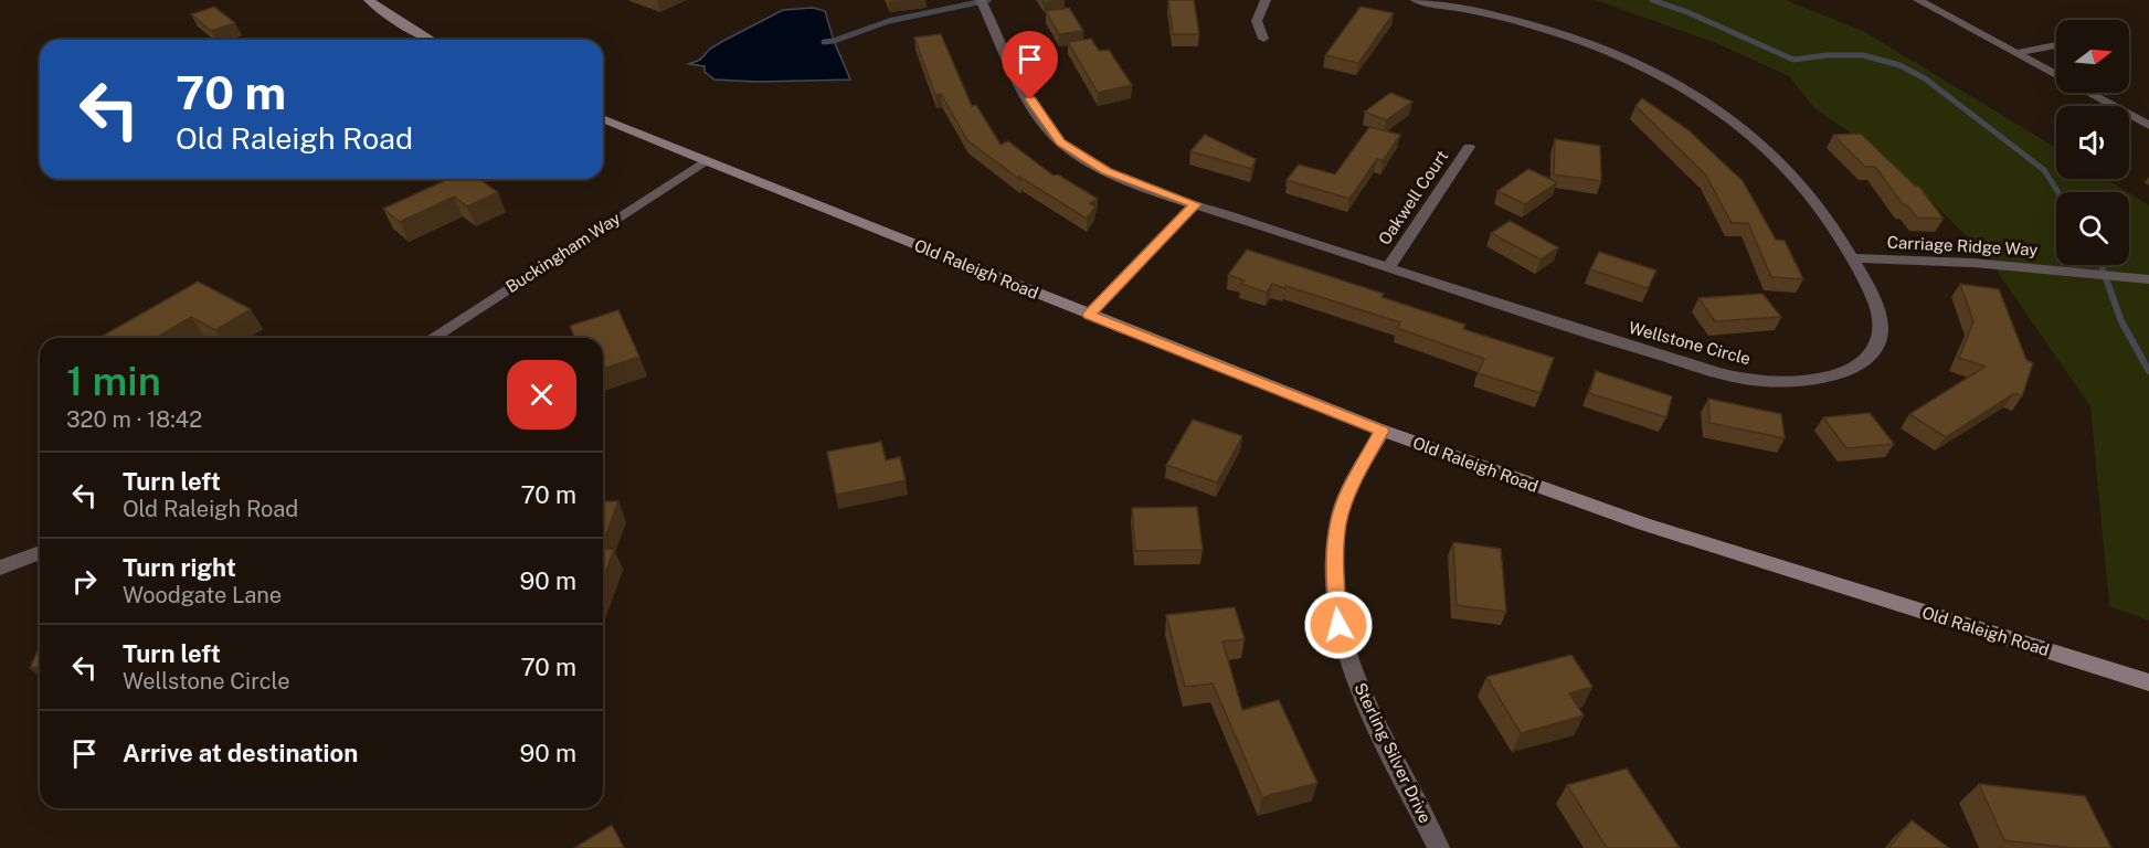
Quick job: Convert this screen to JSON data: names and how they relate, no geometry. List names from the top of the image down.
{
  "streets": {
    "main road": ["Old Raleigh Road"],
    "street": [
      "Oakwell Court",
      "Carriage Ridge Way",
      "Buckingham Way",
      "Wellstone Circle",
      "Sterling Silver Drive"
    ]
  },
  "crossings": [
    ["Oakwell Court", "Wellstone Circle"],
    ["Carriage Ridge Way", "Wellstone Circle"],
    ["Buckingham Way", "Old Raleigh Road"],
    ["Old Raleigh Road", "Sterling Silver Drive"]
  ],
  "north": "right",
  "page": {
    "turn": ["70 m", "Old Raleigh Road"],
    "heading": ["1 min", "320 m · 18:42"],
    "list": [
      {
        "name": "Turn left",
        "note": "Old Raleigh Road",
        "value": "70 m"
      },
      {
        "name": "Turn right",
        "note": "Woodgate Lane",
        "value": "90 m"
      },
      {
        "name": "Turn left",
        "note": "Wellstone Circle",
        "value": "70 m"
      },
      {
        "name": "Arrive at destination",
        "value": "90 m"
      }
    ]
  }
}
